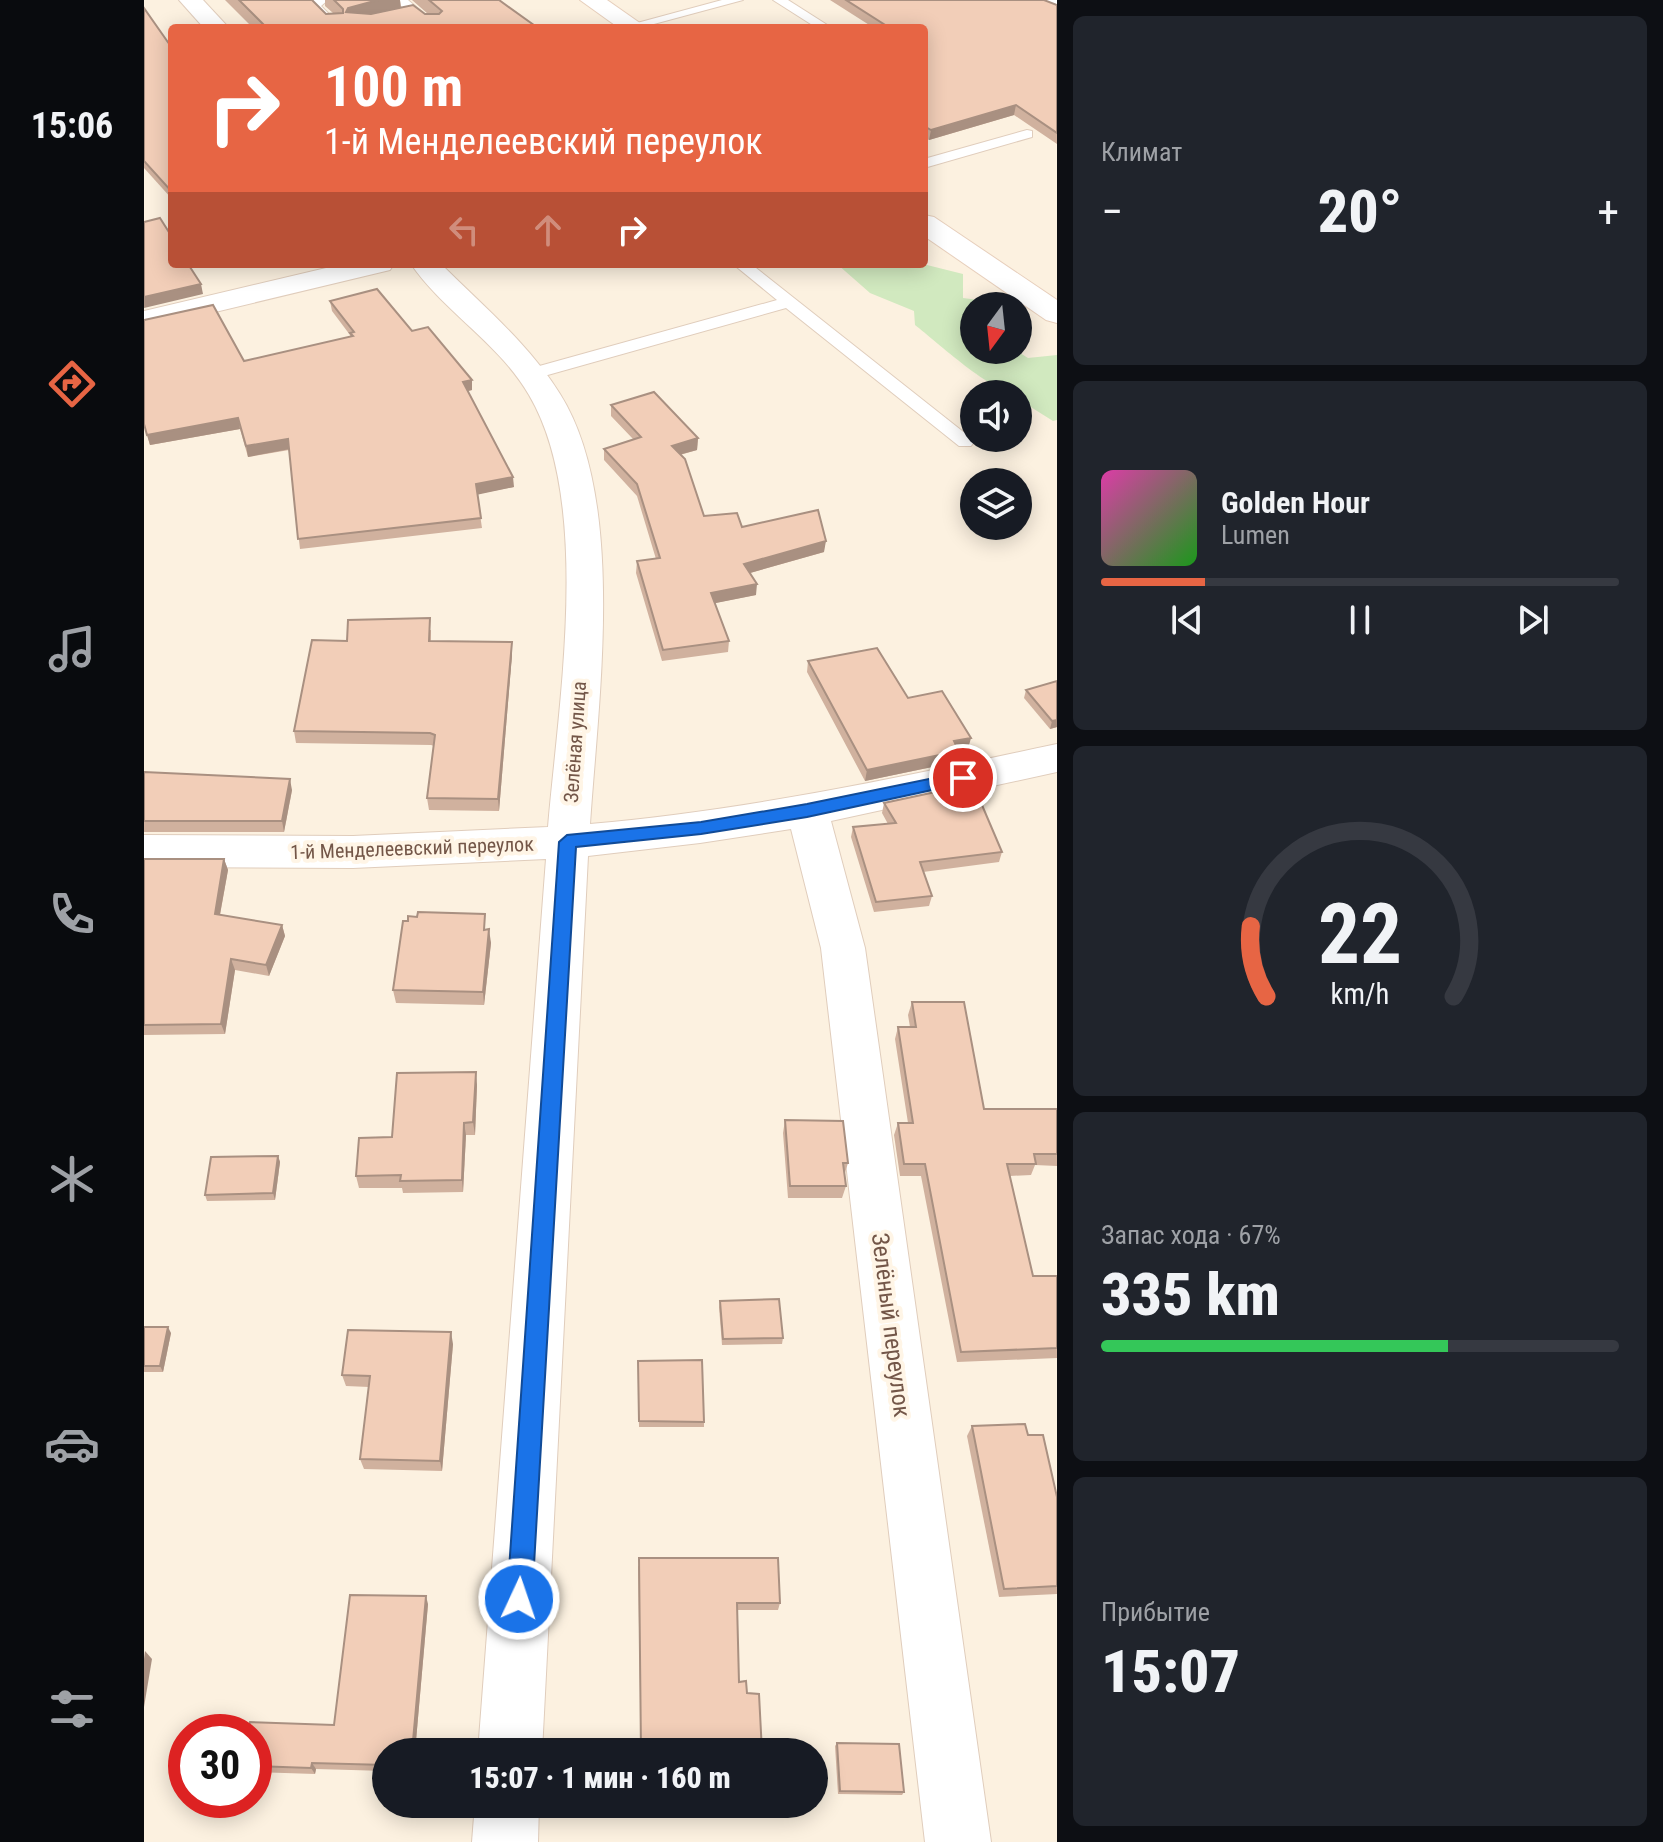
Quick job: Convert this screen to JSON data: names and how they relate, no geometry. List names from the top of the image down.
{
  "streets": {
    "street": ["Зелёная улица", "1-й Менделеевский переулок", "Зелёный переулок"]
  },
  "crossings": [
    ["Зелёная улица", "1-й Менделеевский переулок"],
    ["1-й Менделеевский переулок", "Зелёный переулок"]
  ],
  "north": "bottom",
  "page": {
    "tabs": "15:06",
    "tile": [
      "Климат",
      ["Запас хода · 67%", "335 km"],
      ["Прибытие", "15:07"]
    ],
    "turn": ["100 m", "1-й Менделеевский переулок"],
    "heat": ["−", "20°", "+"],
    "song": ["Golden Hour", "Lumen"],
    "limit": "30",
    "trip": "15:07 · 1 мин · 160 m",
    "gauge": ["22", "km/h"]
  }
}
